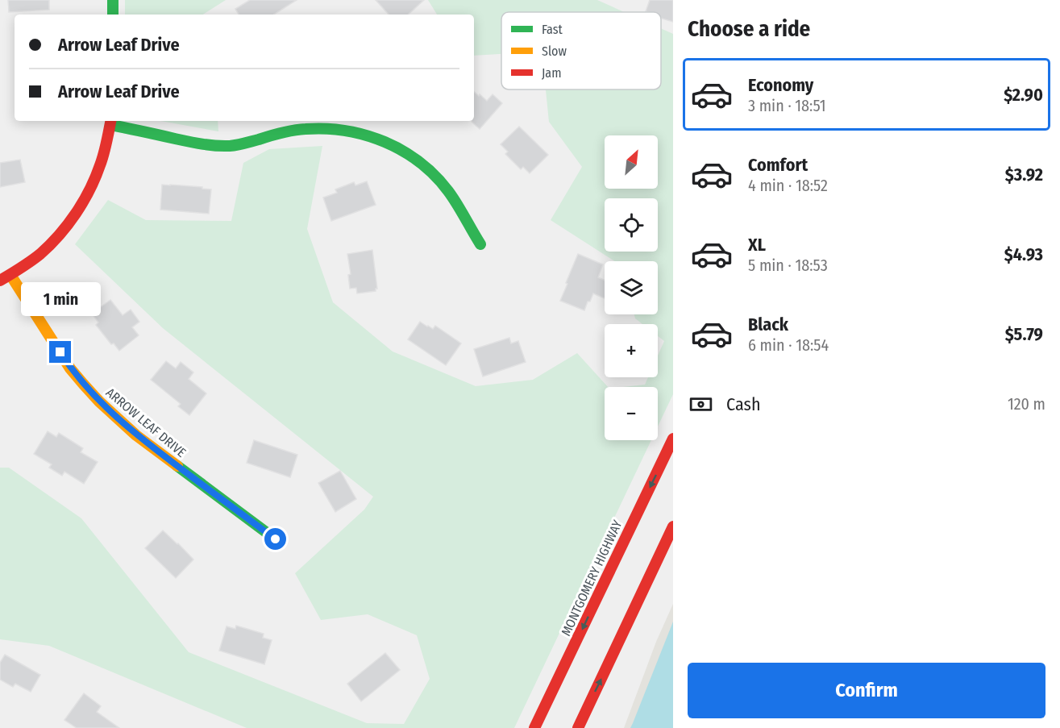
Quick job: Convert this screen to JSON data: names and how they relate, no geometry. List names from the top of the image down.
{
  "streets": {
    "street": ["ARROW LEAF DRIVE", "MONTGOMERY HIGHWAY"]
  },
  "legend": ["Fast", "Slow", "Jam"],
  "north": "top right",
  "page": {
    "heading": "Choose a ride",
    "banner": ["Arrow Leaf Drive", "Arrow Leaf Drive"],
    "list": [
      {
        "name": "Economy",
        "note": "3 min · 18:51",
        "value": "$2.90"
      },
      {
        "name": "Comfort",
        "note": "4 min · 18:52",
        "value": "$3.92"
      },
      {
        "name": "XL",
        "note": "5 min · 18:53",
        "value": "$4.93"
      },
      {
        "name": "Black",
        "note": "6 min · 18:54",
        "value": "$5.79"
      }
    ],
    "map_buttons": ["+", "−"],
    "bubble": "1 min",
    "pay": ["Cash", "120 m"],
    "buttons": "Confirm"
  }
}
